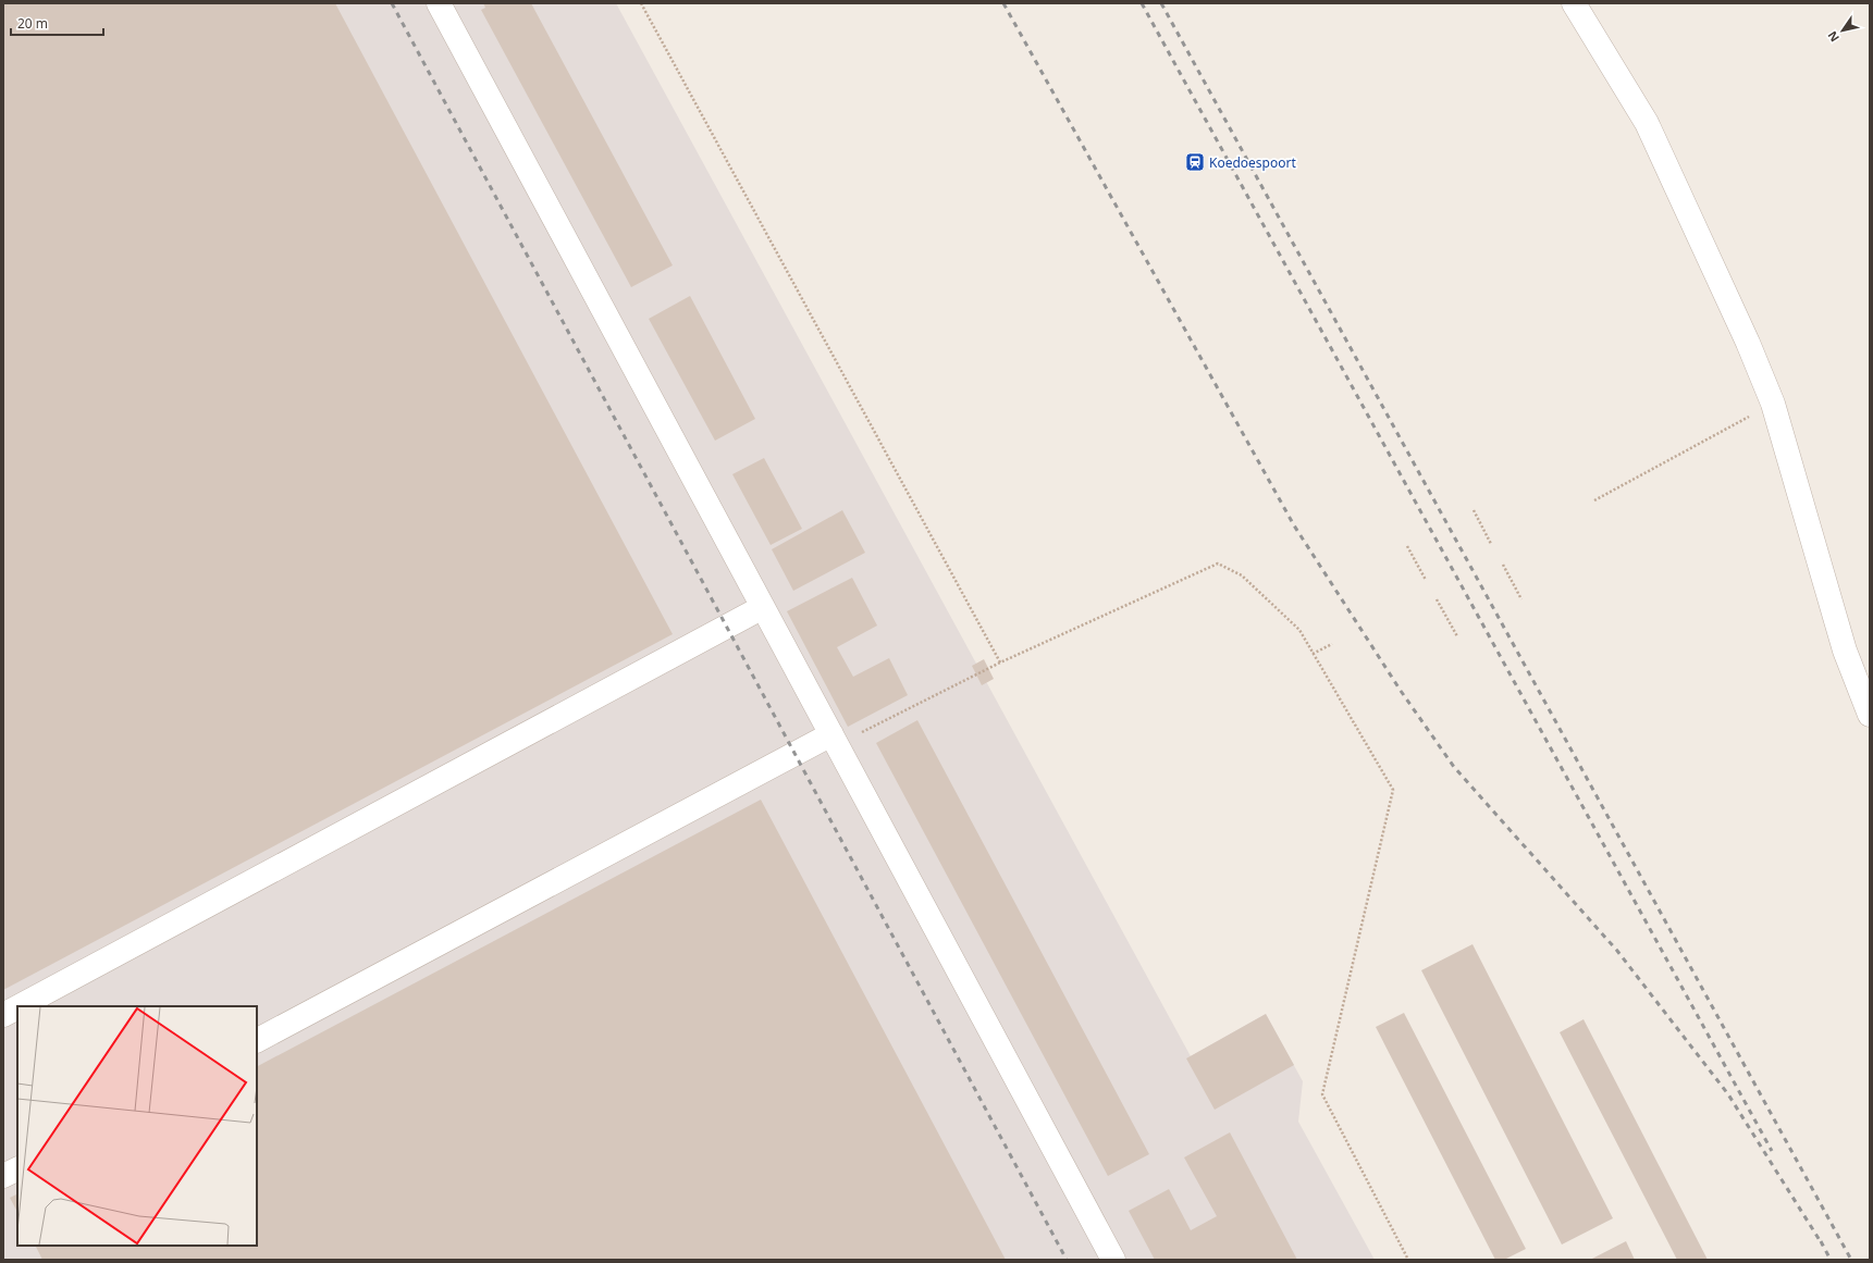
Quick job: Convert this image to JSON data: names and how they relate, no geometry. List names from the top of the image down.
{
  "places": {
    "station": ["Koedoespoort"]
  },
  "scale_bar": "20 m",
  "north": "bottom left"
}
